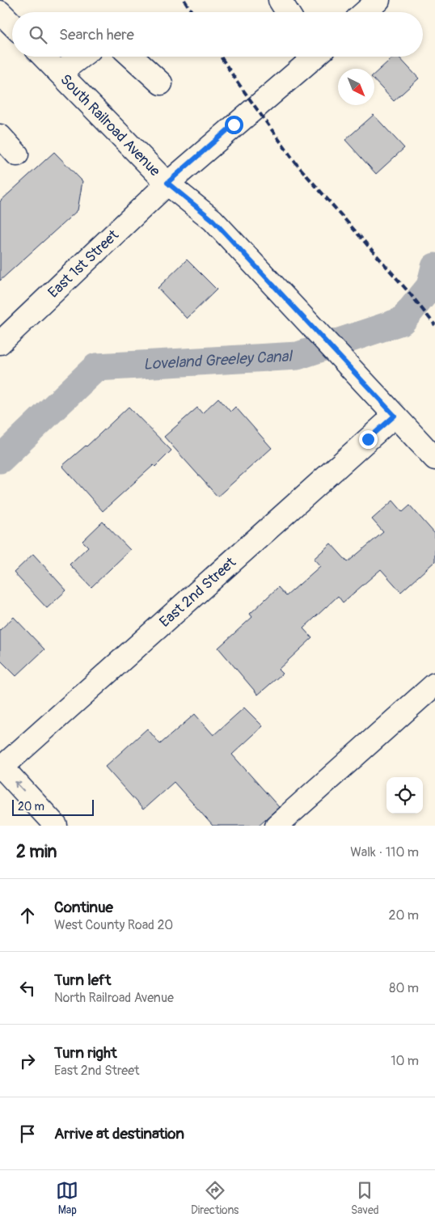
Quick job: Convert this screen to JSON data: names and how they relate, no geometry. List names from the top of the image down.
{
  "streets": {
    "main road": ["South Railroad Avenue", "East 1st Street", "East 2nd Street"]
  },
  "crossings": [
    ["South Railroad Avenue", "East 1st Street"],
    ["South Railroad Avenue", "East 2nd Street"]
  ],
  "water": ["Loveland Greeley Canal"],
  "scale_bar": "20 m",
  "north": "bottom right",
  "page": {
    "search": "Search here",
    "scale": "20 m",
    "heading": ["2 min", "Walk · 110 m"],
    "list": [
      ["Continue", "West County Road 20", "20 m"],
      ["Turn left", "North Railroad Avenue", "80 m"],
      ["Turn right", "East 2nd Street", "10 m"],
      "Arrive at destination"
    ],
    "nav": ["Map", "Directions", "Saved"]
  }
}
